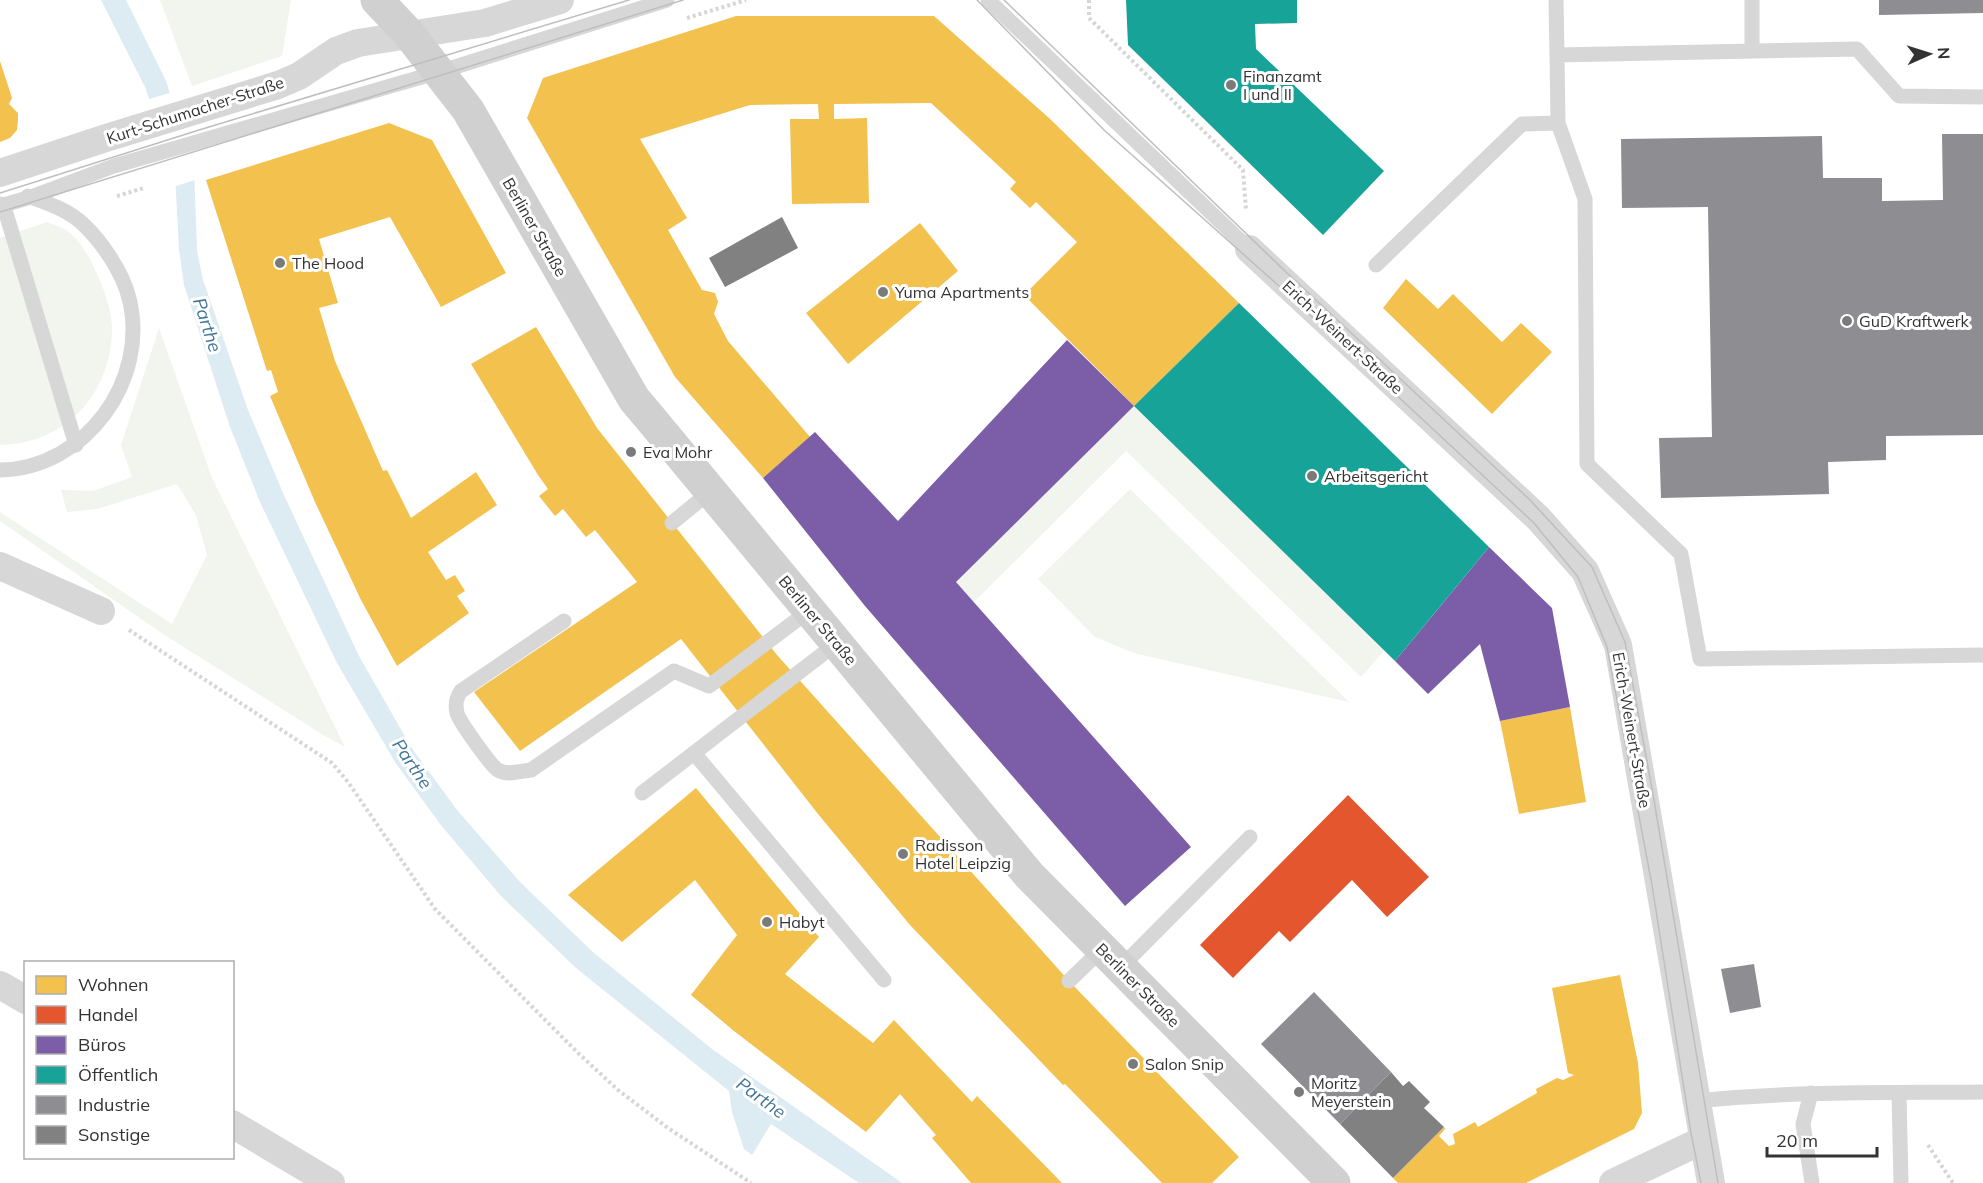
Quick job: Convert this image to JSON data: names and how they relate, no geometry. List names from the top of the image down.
{
  "streets": {
    "main road": ["Berliner Straße"],
    "street": ["Kurt-Schumacher-Straße", "Erich-Weinert-Straße"]
  },
  "crossings": [
    ["Kurt-Schumacher-Straße", "Berliner Straße"]
  ],
  "water": ["Parthe"],
  "places": [
    "Finanzamt I und II",
    "The Hood",
    "Yuma Apartments",
    "GuD Kraftwerk",
    "Eva Mohr",
    "Arbeitsgericht",
    "Radisson Hotel Leipzig",
    "Habyt",
    "Salon Snip",
    "Moritz Meyerstein"
  ],
  "legend": [
    "Wohnen",
    "Handel",
    "Büros",
    "Öffentlich",
    "Industrie",
    "Sonstige"
  ],
  "scale_bar": "20 m",
  "north": "right"
}
